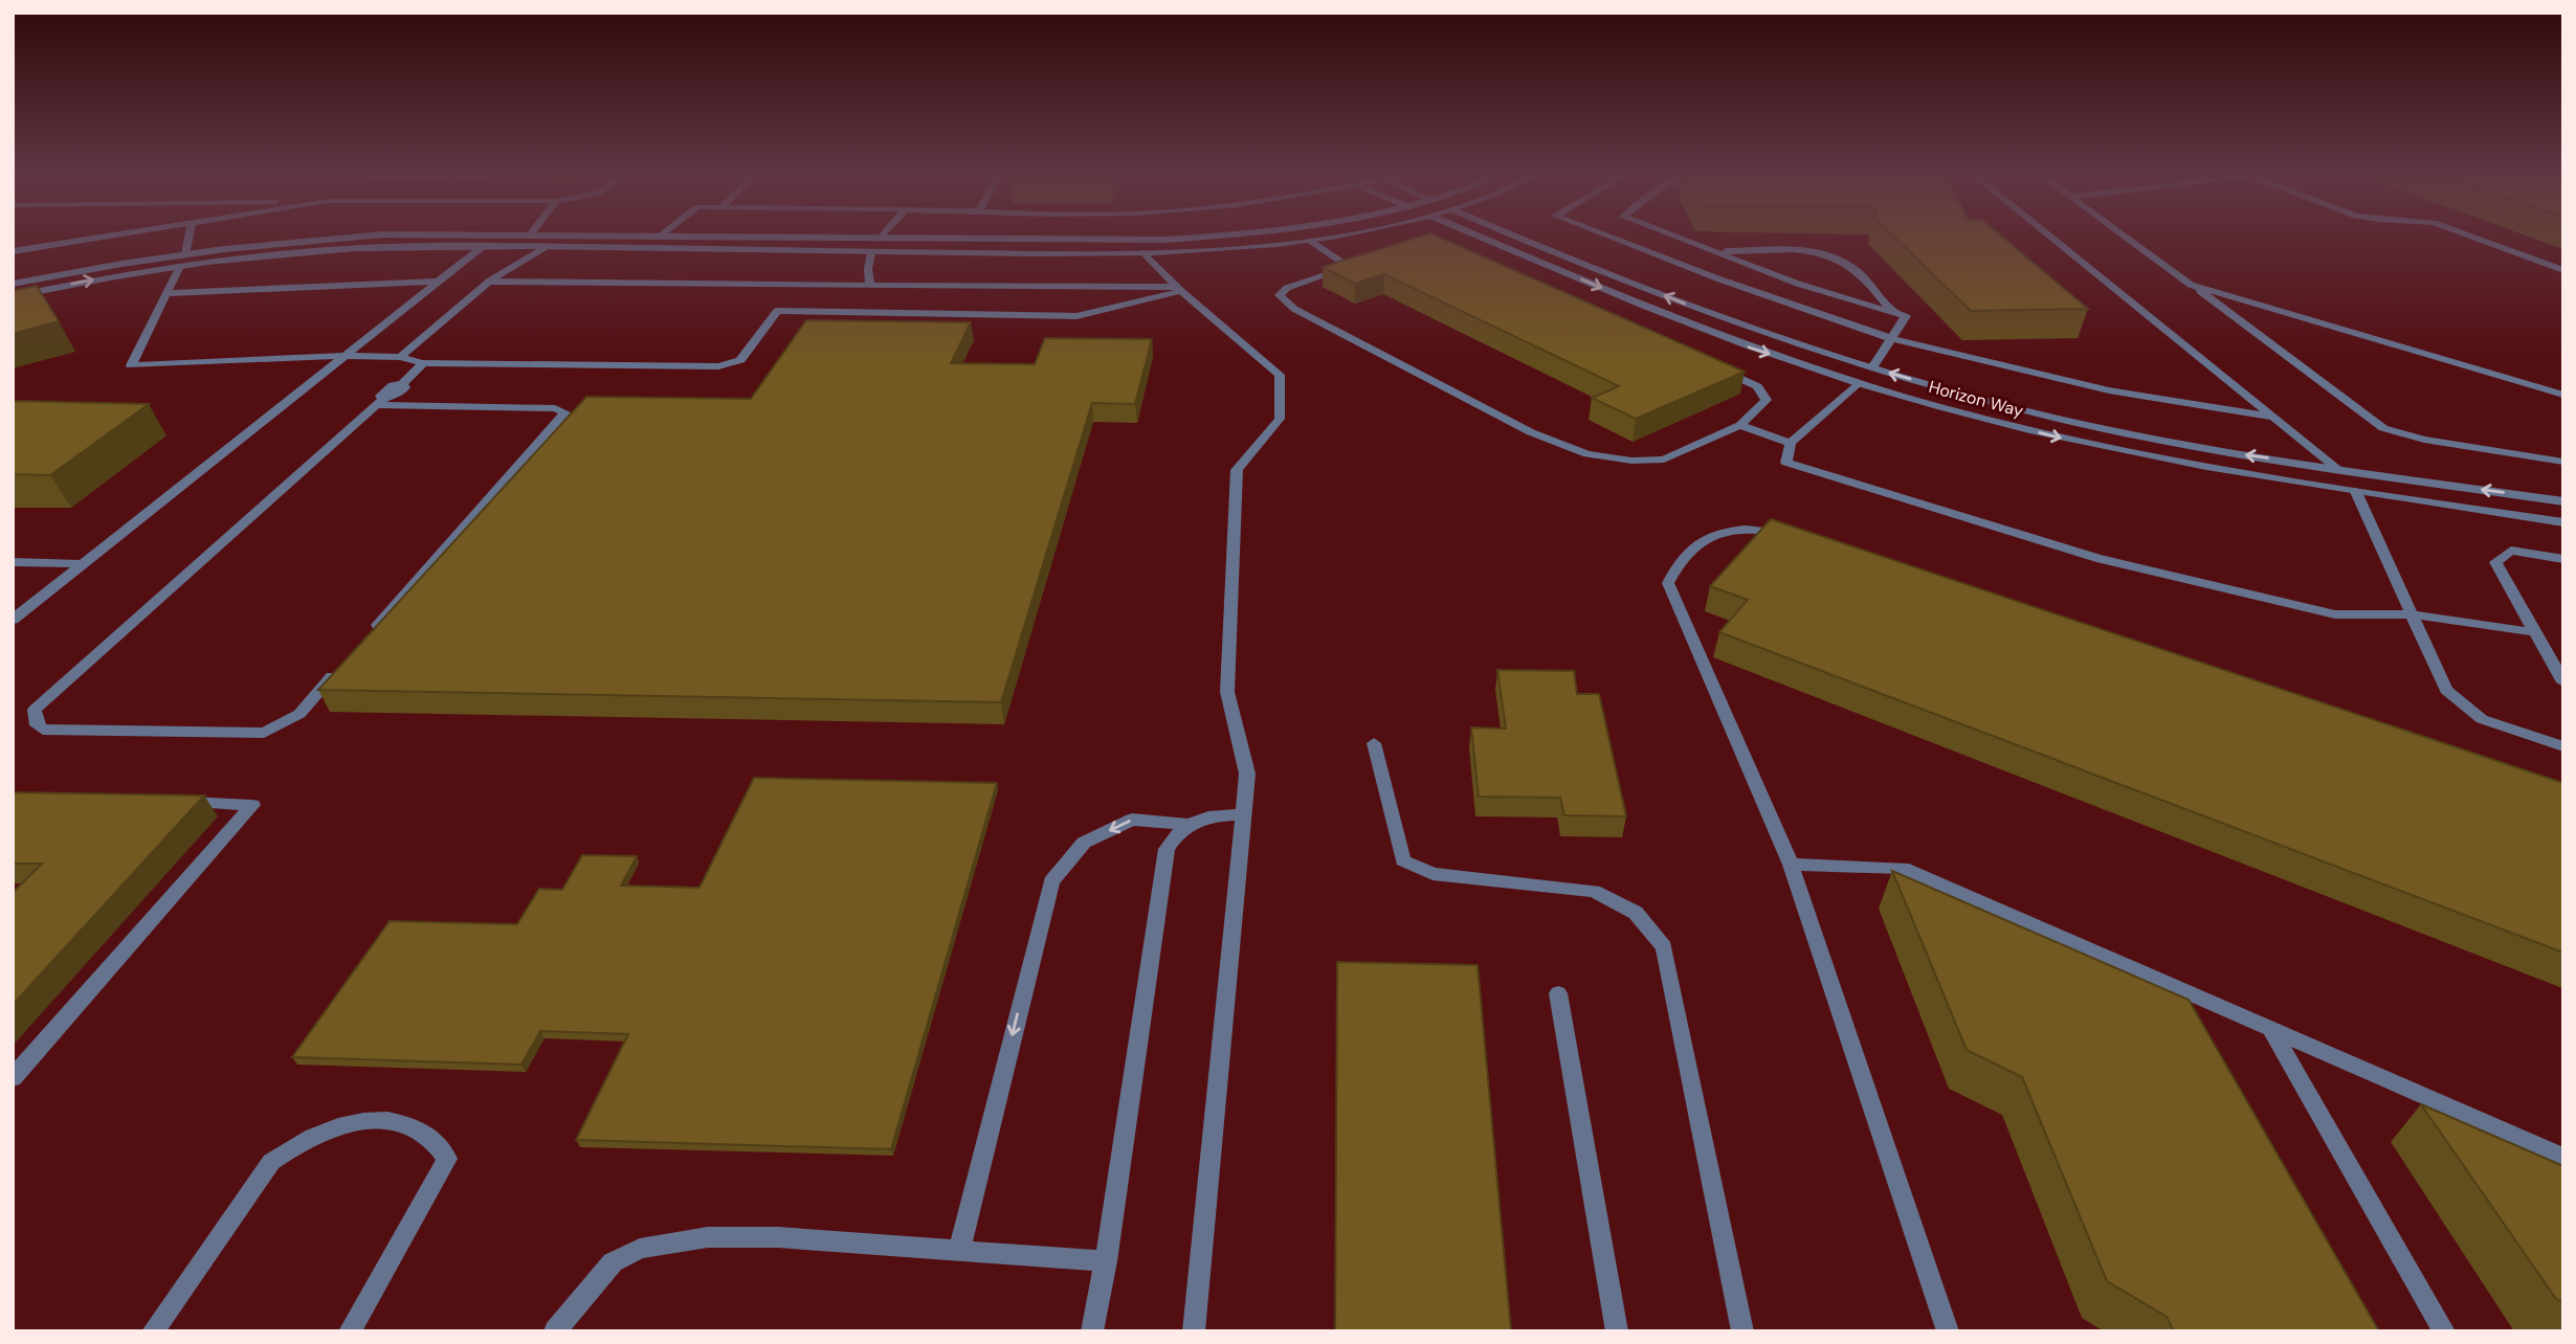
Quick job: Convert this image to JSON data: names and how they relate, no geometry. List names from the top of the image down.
{
  "streets": {
    "street": ["Horizon Way"]
  }
}
